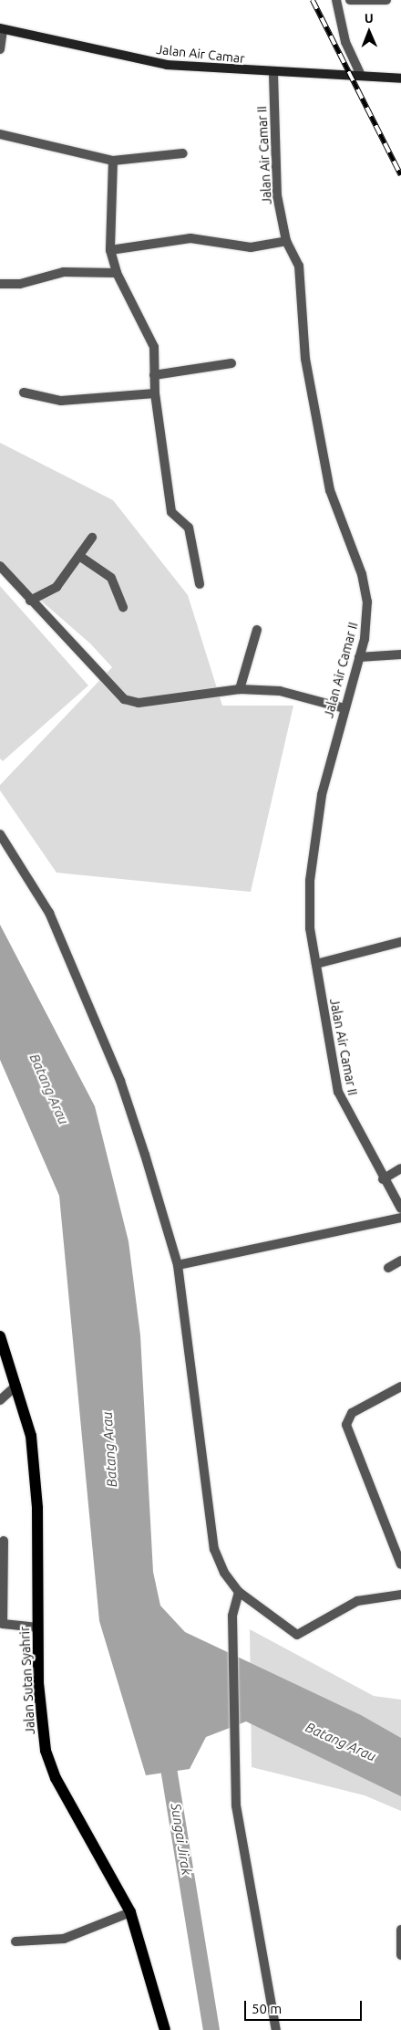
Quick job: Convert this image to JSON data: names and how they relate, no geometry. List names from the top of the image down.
{
  "streets": {
    "main road": ["Jalan Air Camar", "Jalan Sutan Syahrir"],
    "street": ["Jalan Air Camar II"]
  },
  "crossings": [
    ["Jalan Air Camar", "Jalan Air Camar II"]
  ],
  "water": ["Batang Arau", "Sungai Jirak"],
  "scale_bar": "50 m",
  "north": "top"
}
